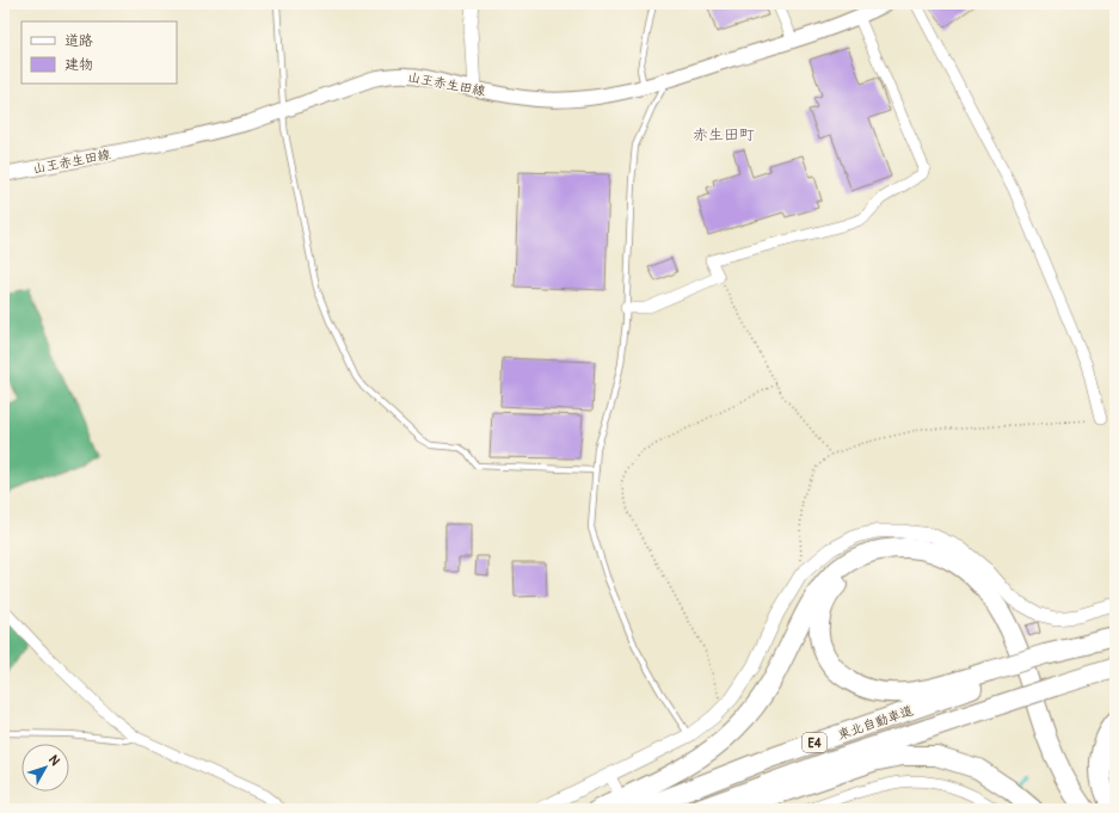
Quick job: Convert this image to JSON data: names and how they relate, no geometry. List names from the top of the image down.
{
  "streets": {
    "highway": ["東北自動車道", "E4"],
    "main road": ["山王赤生田線"]
  },
  "districts": ["赤生田町"],
  "legend": ["道路", "建物"],
  "north": "top right"
}
